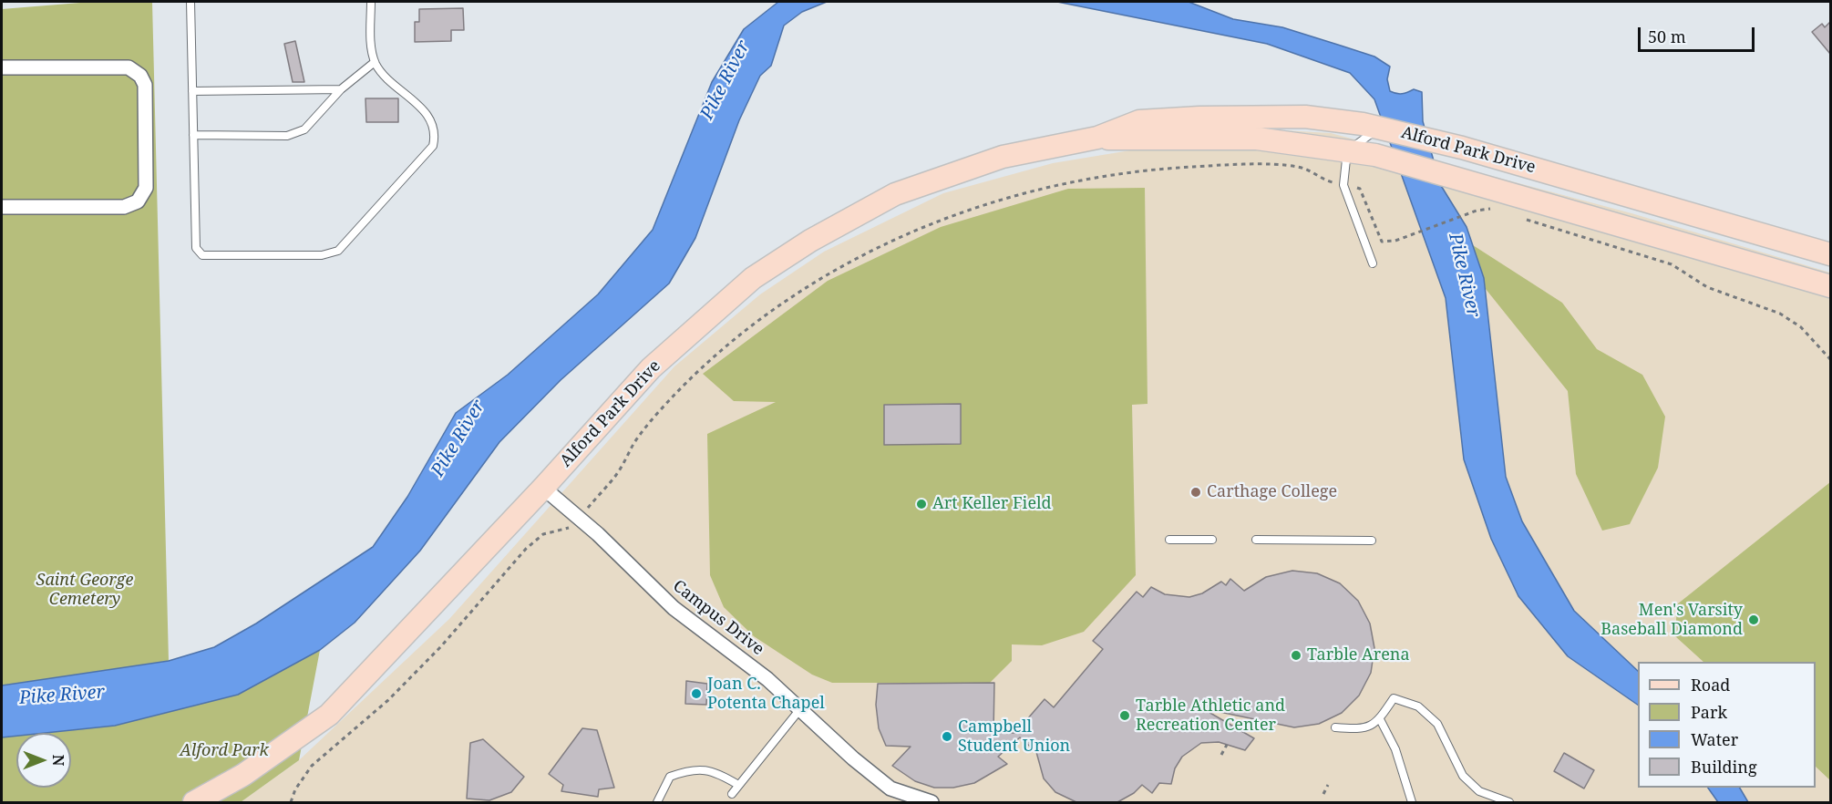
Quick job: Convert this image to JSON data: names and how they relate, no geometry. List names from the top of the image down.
{
  "streets": {
    "main road": ["Alford Park Drive"],
    "street": ["Campus Drive"]
  },
  "crossings": [
    ["Alford Park Drive", "Campus Drive"]
  ],
  "water": ["Pike River"],
  "parks": ["Saint George Cemetery", "Alford Park"],
  "places": [
    "Carthage College",
    "Art Keller Field",
    "Men's Varsity Baseball Diamond",
    "Tarble Arena",
    "Joan C. Potenta Chapel",
    "Tarble Athletic and Recreation Center",
    "Campbell Student Union"
  ],
  "legend": [
    "Road",
    "Park",
    "Water",
    "Building"
  ],
  "scale_bar": "50 m",
  "north": "right"
}
